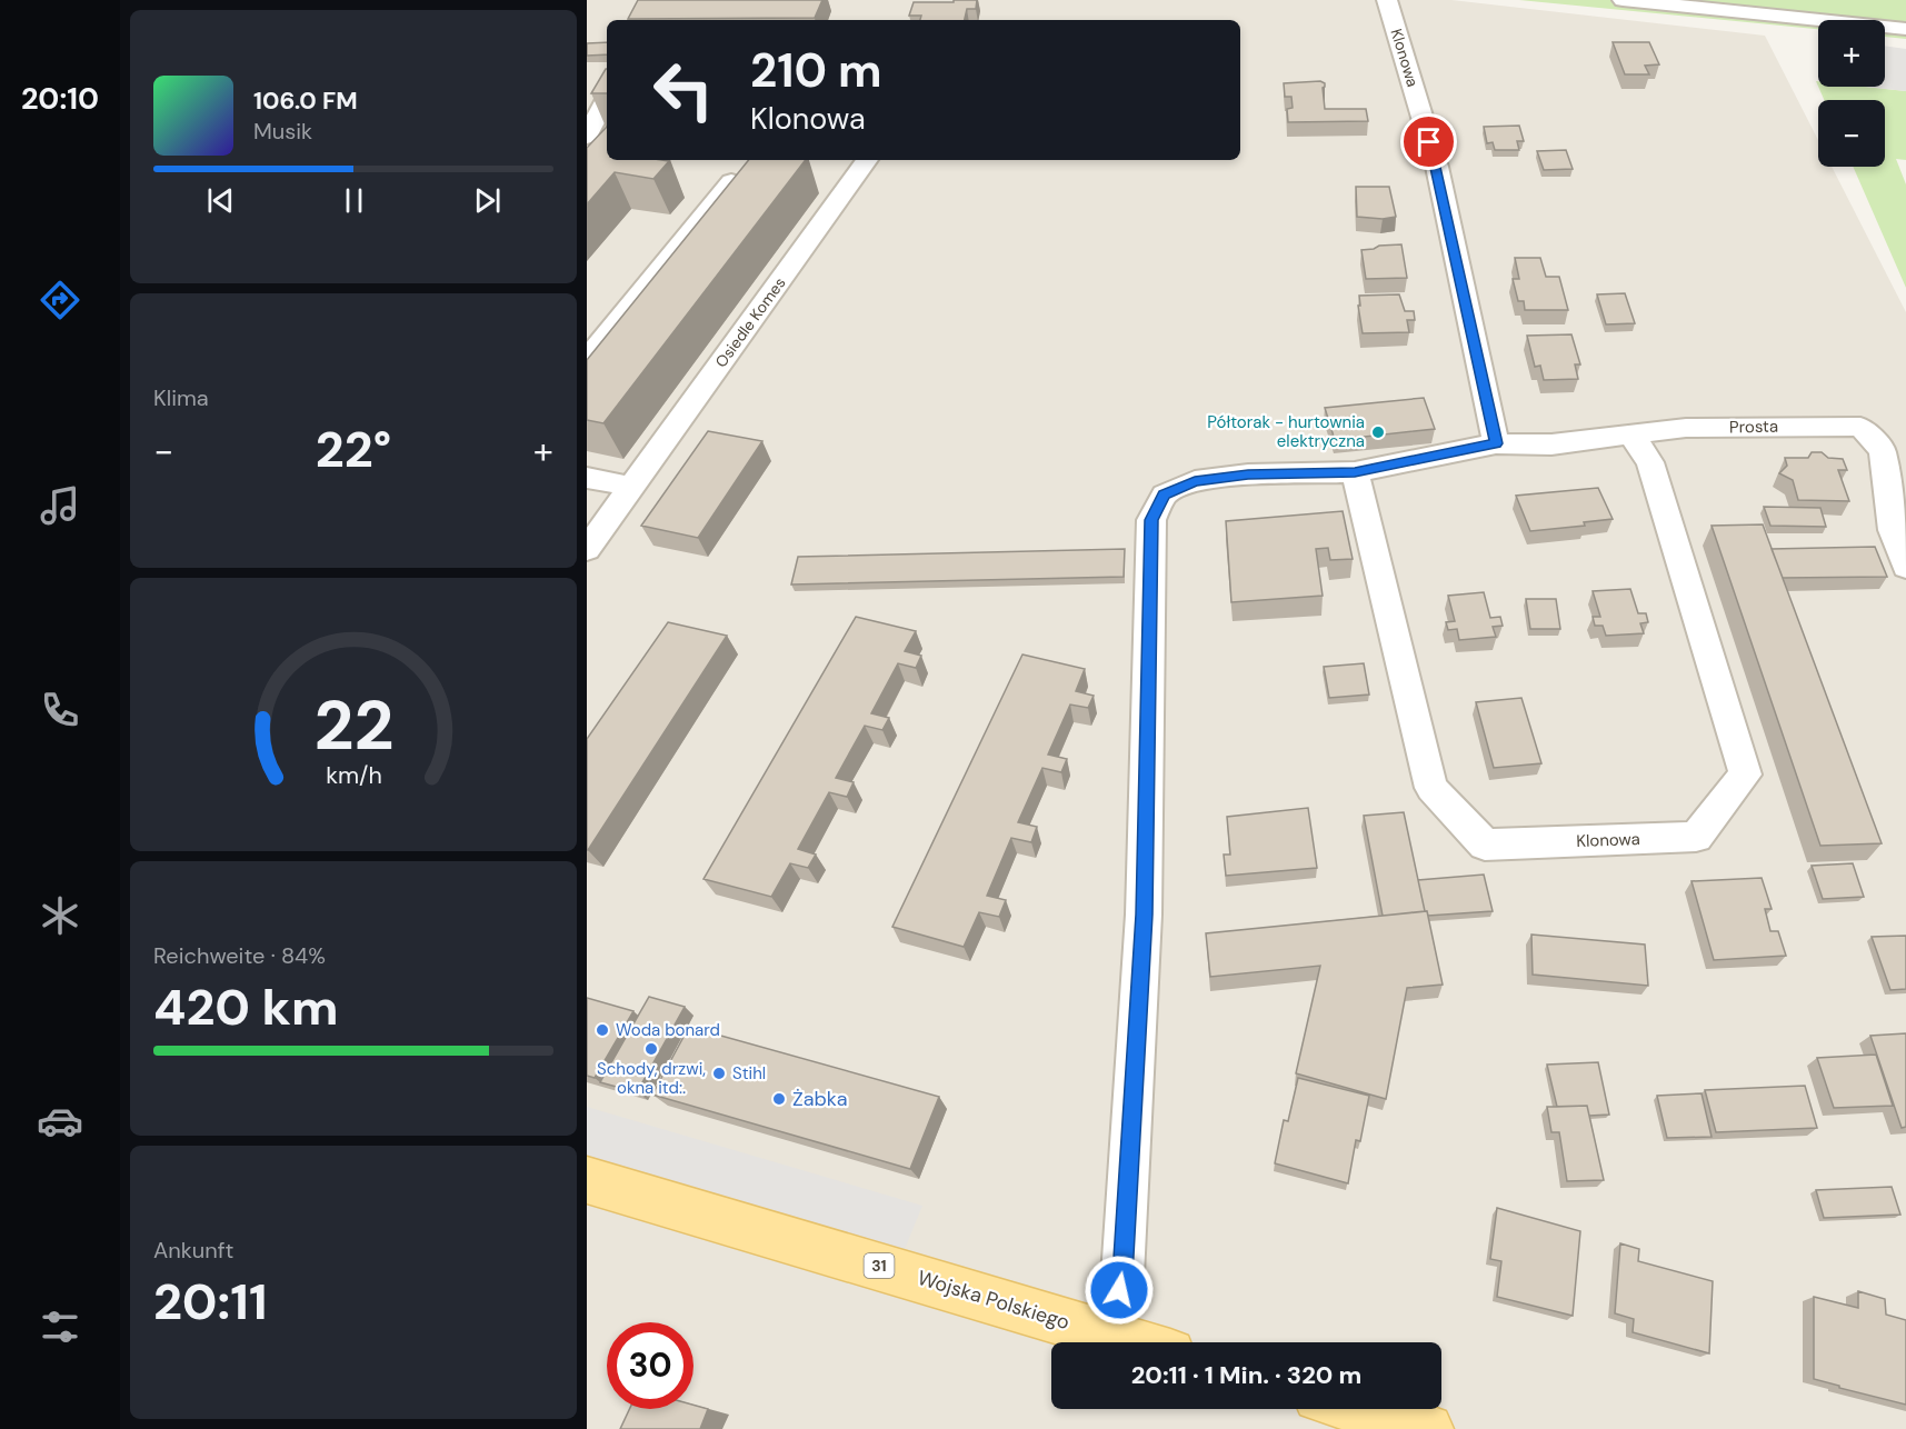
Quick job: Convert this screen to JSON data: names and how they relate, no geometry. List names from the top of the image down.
{
  "streets": {
    "main road": ["31", "Wojska Polskiego"],
    "street": ["Klonowa", "Osiedle Komes", "Prosta"]
  },
  "crossings": [
    ["Klonowa", "Prosta"]
  ],
  "places": [
    "Półtorak - hurtownia elektryczna",
    "Woda bonard",
    "Schody, drzwi, okna itd:.",
    "Stihl",
    "Żabka"
  ],
  "page": {
    "tabs": "20:10",
    "map_buttons": ["+", "−"],
    "turn": ["210 m", "Klonowa"],
    "song": ["106.0 FM", "Musik"],
    "tile": [
      "Klima",
      ["Reichweite · 84%", "420 km"],
      ["Ankunft", "20:11"]
    ],
    "heat": ["−", "22°", "+"],
    "limit": "30",
    "trip": "20:11 · 1 Min. · 320 m",
    "gauge": ["22", "km/h"]
  }
}
